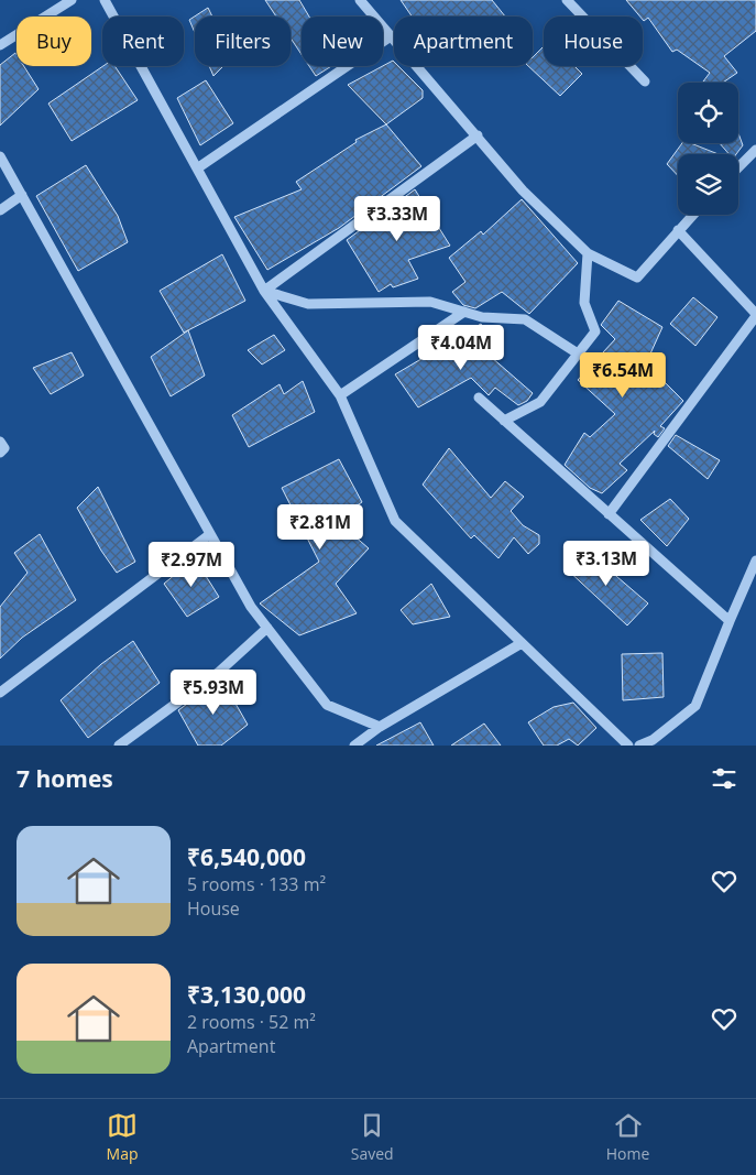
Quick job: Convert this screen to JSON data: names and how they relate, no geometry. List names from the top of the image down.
{
  "page": {
    "chip": [
      "Buy",
      "Rent",
      "Filters",
      "New",
      "Apartment",
      "House"
    ],
    "price": [
      "₹3.33M",
      "₹4.04M",
      "₹6.54M",
      "₹2.81M",
      "₹3.13M",
      "₹2.97M",
      "₹5.93M"
    ],
    "heading": "7 homes",
    "list": [
      {
        "name": "₹6,540,000",
        "note": "5 rooms · 133 m² · House"
      },
      {
        "name": "₹3,130,000",
        "note": "2 rooms · 52 m² · Apartment"
      }
    ],
    "tabs": ["Map", "Saved", "Home"]
  }
}
